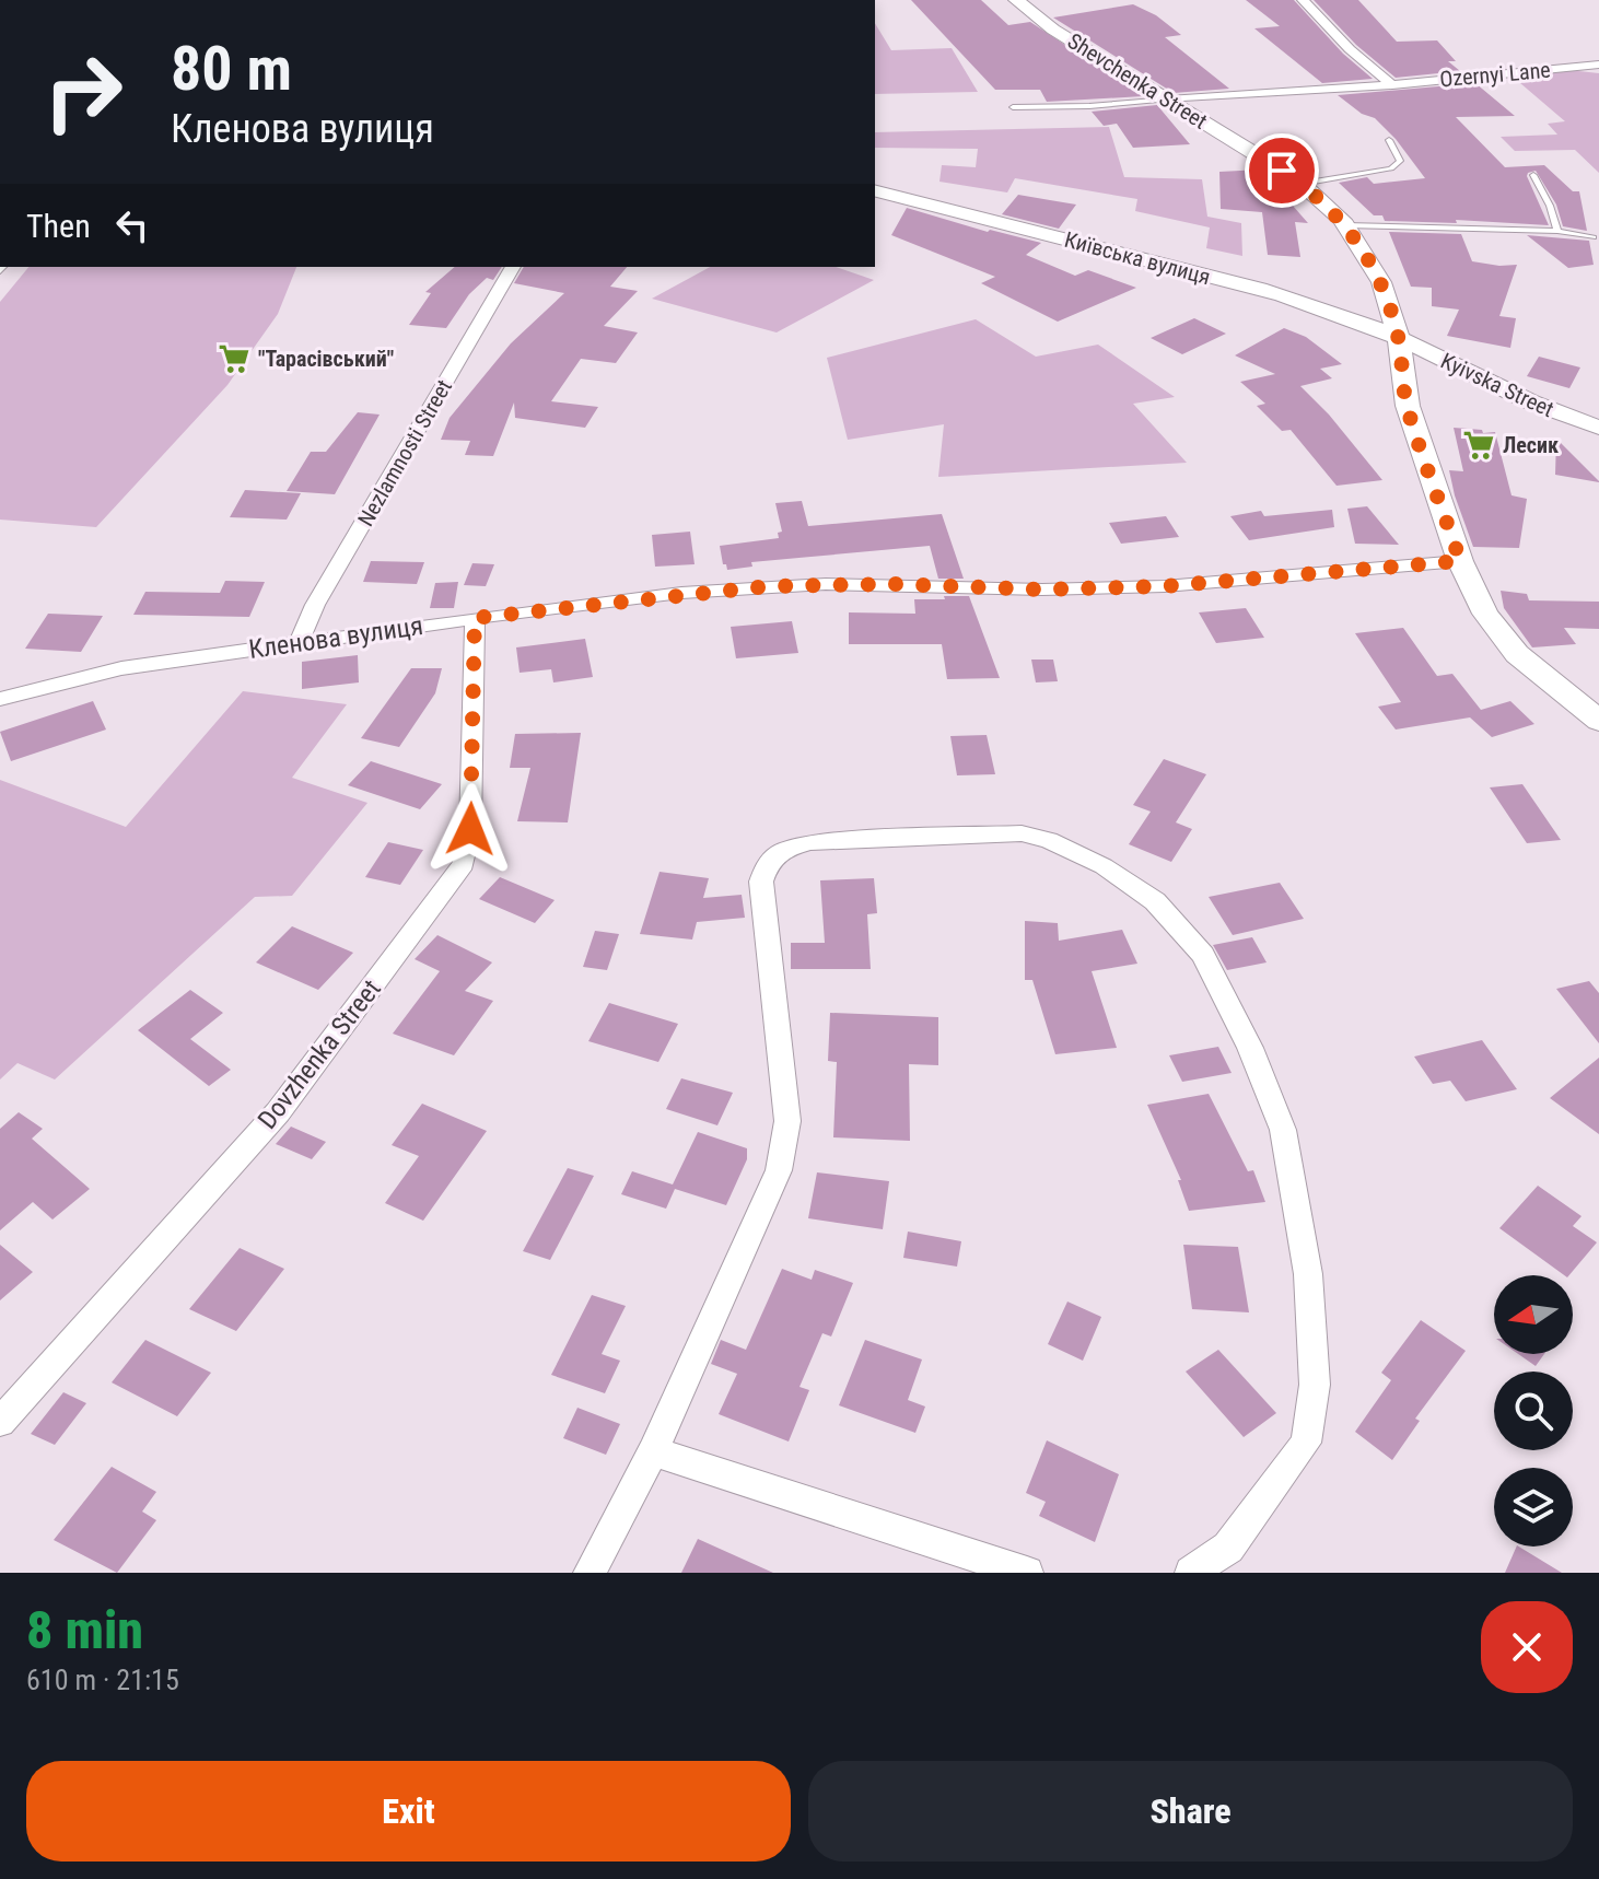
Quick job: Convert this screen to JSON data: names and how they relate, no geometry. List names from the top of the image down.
{
  "streets": {
    "street": [
      "Ozernyi Lane",
      "Shevchenka Street",
      "Київська вулиця",
      "Kyivska Street",
      "Nezlamnosti Street",
      "Кленова вулиця",
      "Dovzhenka Street"
    ]
  },
  "crossings": [
    ["Ozernyi Lane", "Shevchenka Street"],
    ["Shevchenka Street", "Київська вулиця"],
    ["Shevchenka Street", "Kyivska Street"],
    ["Shevchenka Street", "Кленова вулиця"],
    ["Київська вулиця", "Kyivska Street"],
    ["Nezlamnosti Street", "Кленова вулиця"],
    ["Кленова вулиця", "Dovzhenka Street"]
  ],
  "places": {
    "supermarket": ["\"Тарасівський\"", "Лесик"]
  },
  "north": "left",
  "page": {
    "turn": ["80 m", "Кленова вулиця"],
    "then": "Then",
    "heading": ["8 min", "610 m · 21:15"],
    "buttons": ["Exit", "Share"]
  }
}
